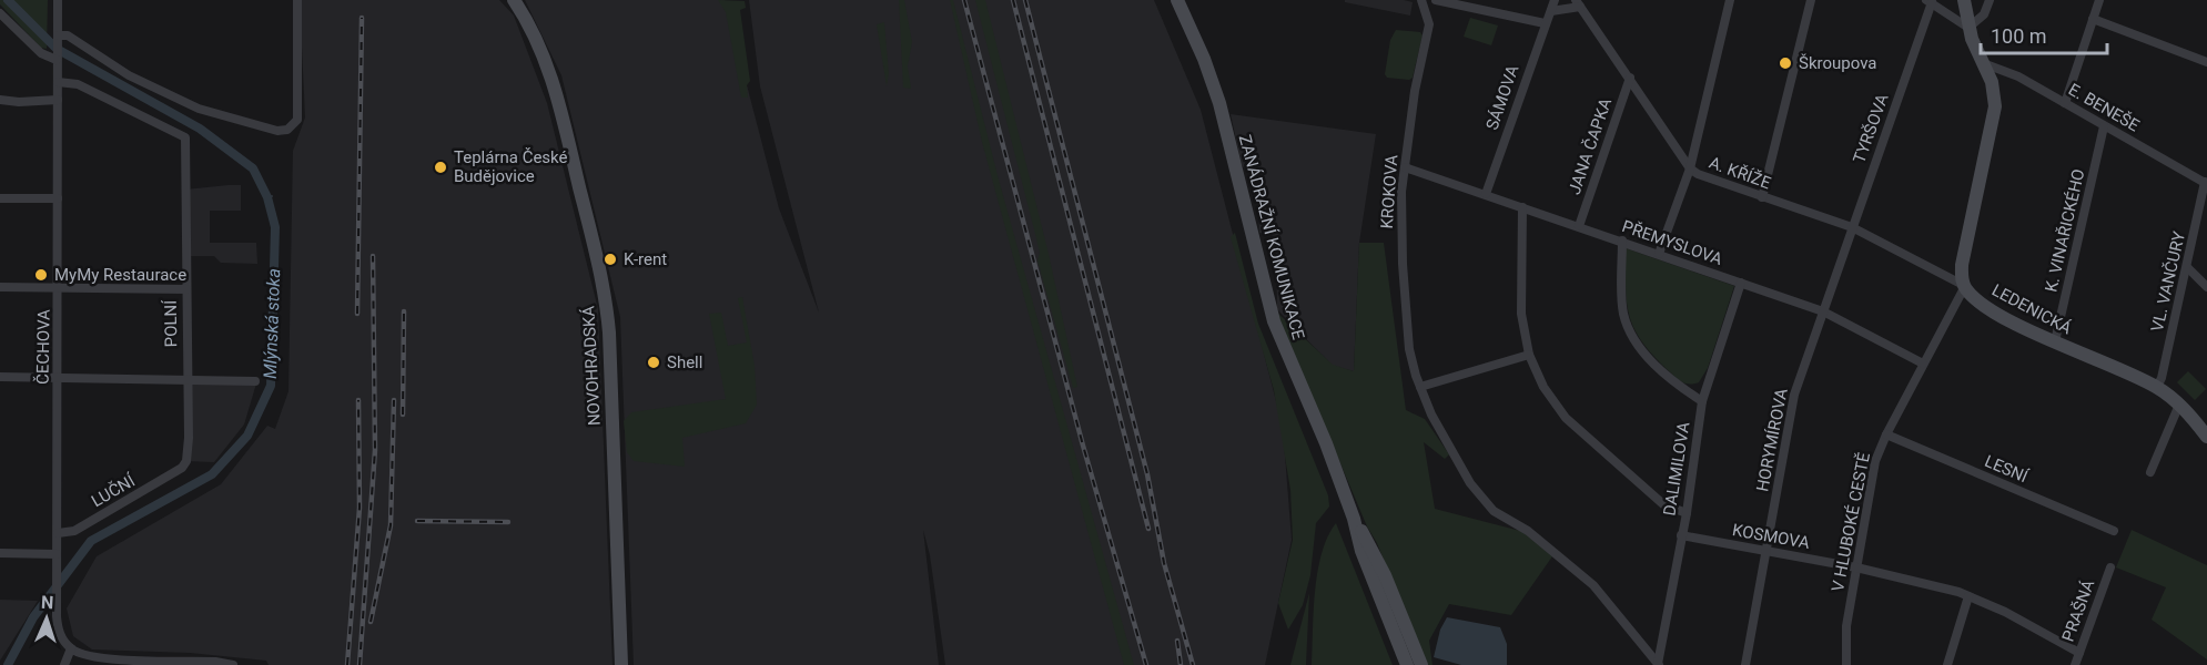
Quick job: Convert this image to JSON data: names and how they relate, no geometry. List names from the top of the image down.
{
  "streets": {
    "main road": ["ZANÁDRAŽNÍ KOMUNIKACE", "LEDENICKÁ", "NOVOHRADSKÁ"],
    "street": [
      "SÁMOVA",
      "E. BENEŠE",
      "TYRŠOVA",
      "JANA ČAPKA",
      "A. KŘÍŽE",
      "KROKOVA",
      "K. VINAŘICKÉHO",
      "PŘEMYSLOVA",
      "VL. VANČURY",
      "POLNÍ",
      "ČECHOVA",
      "HORYMÍROVA",
      "DALIMILOVA",
      "LESNÍ",
      "LUČNÍ",
      "V HLUBOKÉ CESTĚ",
      "KOSMOVA",
      "PRAŠNÁ"
    ]
  },
  "crossings": [
    ["SÁMOVA", "PŘEMYSLOVA"],
    ["E. BENEŠE", "K. VINAŘICKÉHO"],
    ["E. BENEŠE", "VL. VANČURY"],
    ["TYRŠOVA", "A. KŘÍŽE"],
    ["TYRŠOVA", "HORYMÍROVA"],
    ["JANA ČAPKA", "A. KŘÍŽE"],
    ["JANA ČAPKA", "PŘEMYSLOVA"],
    ["A. KŘÍŽE", "LEDENICKÁ"],
    ["A. KŘÍŽE", "HORYMÍROVA"],
    ["A. KŘÍŽE", "V HLUBOKÉ CESTĚ"],
    ["KROKOVA", "PŘEMYSLOVA"],
    ["KROKOVA", "DALIMILOVA"],
    ["K. VINAŘICKÉHO", "LEDENICKÁ"],
    ["PŘEMYSLOVA", "HORYMÍROVA"],
    ["PŘEMYSLOVA", "DALIMILOVA"],
    ["PŘEMYSLOVA", "V HLUBOKÉ CESTĚ"],
    ["VL. VANČURY", "LEDENICKÁ"],
    ["LEDENICKÁ", "V HLUBOKÉ CESTĚ"],
    ["POLNÍ", "ČECHOVA"],
    ["POLNÍ", "LUČNÍ"],
    ["ČECHOVA", "LUČNÍ"],
    ["HORYMÍROVA", "KOSMOVA"],
    ["DALIMILOVA", "KOSMOVA"],
    ["LESNÍ", "V HLUBOKÉ CESTĚ"],
    ["V HLUBOKÉ CESTĚ", "KOSMOVA"],
    ["KOSMOVA", "PRAŠNÁ"]
  ],
  "water": ["Mlýnská stoka"],
  "places": [
    "Škroupova",
    "Teplárna České Budějovice",
    "K-rent",
    "MyMy Restaurace",
    "Shell"
  ],
  "scale_bar": "100 m",
  "north": "top"
}
